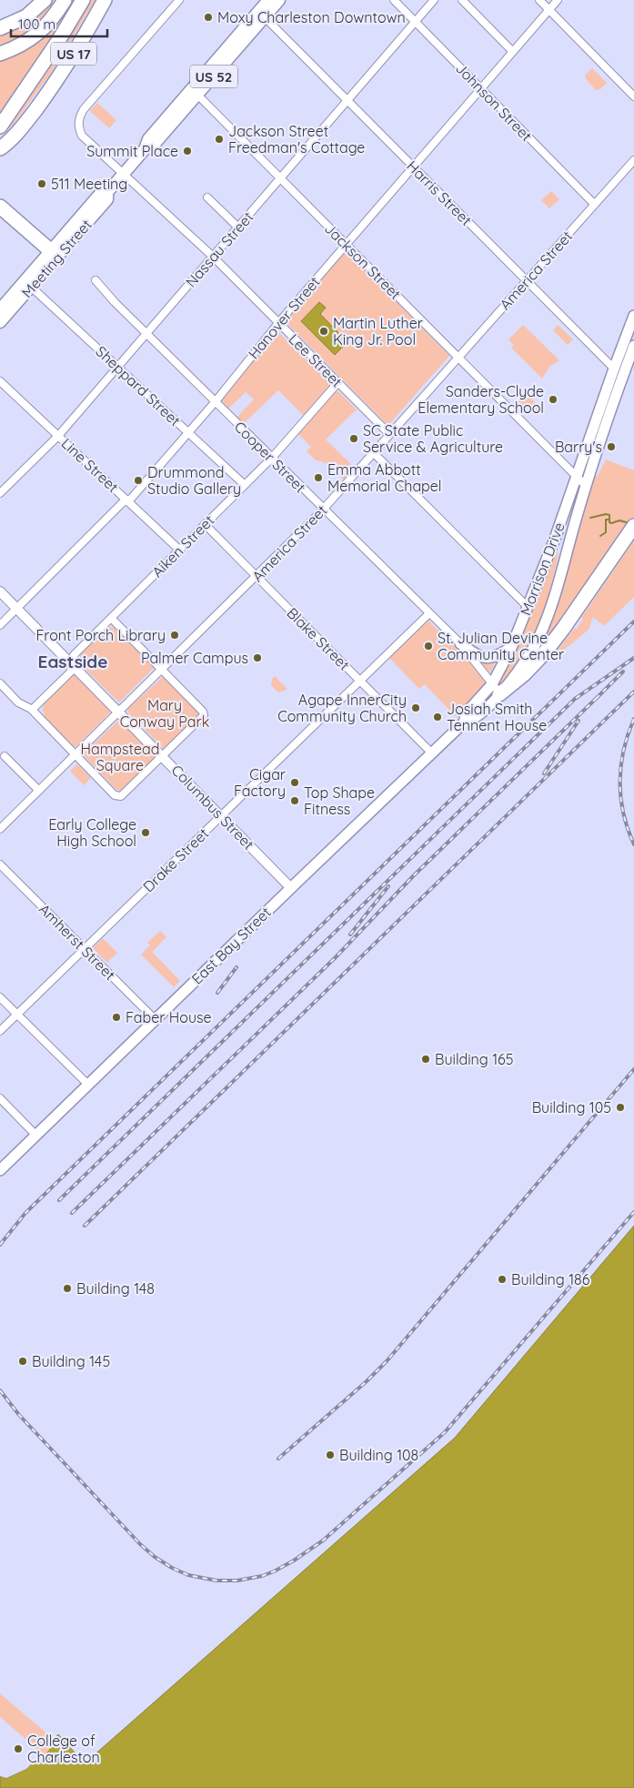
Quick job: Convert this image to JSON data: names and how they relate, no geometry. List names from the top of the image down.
{
  "streets": {
    "highway": ["US 17"],
    "main road": [
      "US 52",
      "Meeting Street",
      "Morrison Drive",
      "East Bay Street"
    ],
    "street": [
      "Johnson Street",
      "Harris Street",
      "Nassau Street",
      "Jackson Street",
      "America Street",
      "Hanover Street",
      "Lee Street",
      "Sheppard Street",
      "Cooper Street",
      "Line Street",
      "Aiken Street",
      "Blake Street",
      "Columbus Street",
      "Drake Street",
      "Amherst Street"
    ]
  },
  "crossings": [
    ["Johnson Street", "Nassau Street"],
    ["Johnson Street", "America Street"],
    ["Johnson Street", "Hanover Street"],
    ["Harris Street", "Nassau Street"],
    ["Harris Street", "Meeting Street"],
    ["Harris Street", "America Street"],
    ["Harris Street", "Hanover Street"],
    ["Harris Street", "Morrison Drive"],
    ["Nassau Street", "Jackson Street"],
    ["Nassau Street", "Lee Street"],
    ["Nassau Street", "Sheppard Street"],
    ["Nassau Street", "Cooper Street"],
    ["Nassau Street", "Line Street"],
    ["Meeting Street", "Jackson Street"],
    ["Meeting Street", "Lee Street"],
    ["Meeting Street", "Sheppard Street"],
    ["Jackson Street", "America Street"],
    ["Jackson Street", "Hanover Street"],
    ["Jackson Street", "Morrison Drive"],
    ["America Street", "Lee Street"],
    ["America Street", "Cooper Street"],
    ["America Street", "Blake Street"],
    ["America Street", "Columbus Street"],
    ["Hanover Street", "Lee Street"],
    ["Hanover Street", "Sheppard Street"],
    ["Hanover Street", "Cooper Street"],
    ["Hanover Street", "Line Street"],
    ["Hanover Street", "Columbus Street"],
    ["Lee Street", "Aiken Street"],
    ["Sheppard Street", "Aiken Street"],
    ["Cooper Street", "Aiken Street"],
    ["Cooper Street", "Morrison Drive"],
    ["Cooper Street", "Drake Street"],
    ["Line Street", "Aiken Street"],
    ["Aiken Street", "Blake Street"],
    ["Aiken Street", "Columbus Street"],
    ["Morrison Drive", "East Bay Street"],
    ["Blake Street", "Drake Street"],
    ["Blake Street", "East Bay Street"],
    ["Columbus Street", "Drake Street"],
    ["Columbus Street", "East Bay Street"],
    ["Drake Street", "Amherst Street"],
    ["Amherst Street", "East Bay Street"]
  ],
  "districts": ["Eastside"],
  "parks": ["Mary Conway Park", "Hampstead Square"],
  "places": [
    "Moxy Charleston Downtown",
    "Jackson Street Freedman's Cottage",
    "Summit Place",
    "511 Meeting",
    "Martin Luther King Jr. Pool",
    "Sanders-Clyde Elementary School",
    "SC State Public Service & Agriculture",
    "Barry's",
    "Emma Abbott Memorial Chapel",
    "Drummond Studio Gallery",
    "Front Porch Library",
    "St. Julian Devine Community Center",
    "Palmer Campus",
    "Agape InnerCity Community Church",
    "Josiah Smith Tennent House",
    "Cigar Factory",
    "Top Shape Fitness",
    "Early College High School",
    "Faber House",
    "Building 165",
    "Building 105",
    "Building 186",
    "Building 148",
    "Building 145",
    "Building 108",
    "College of Charleston"
  ],
  "scale_bar": "100 m"
}
